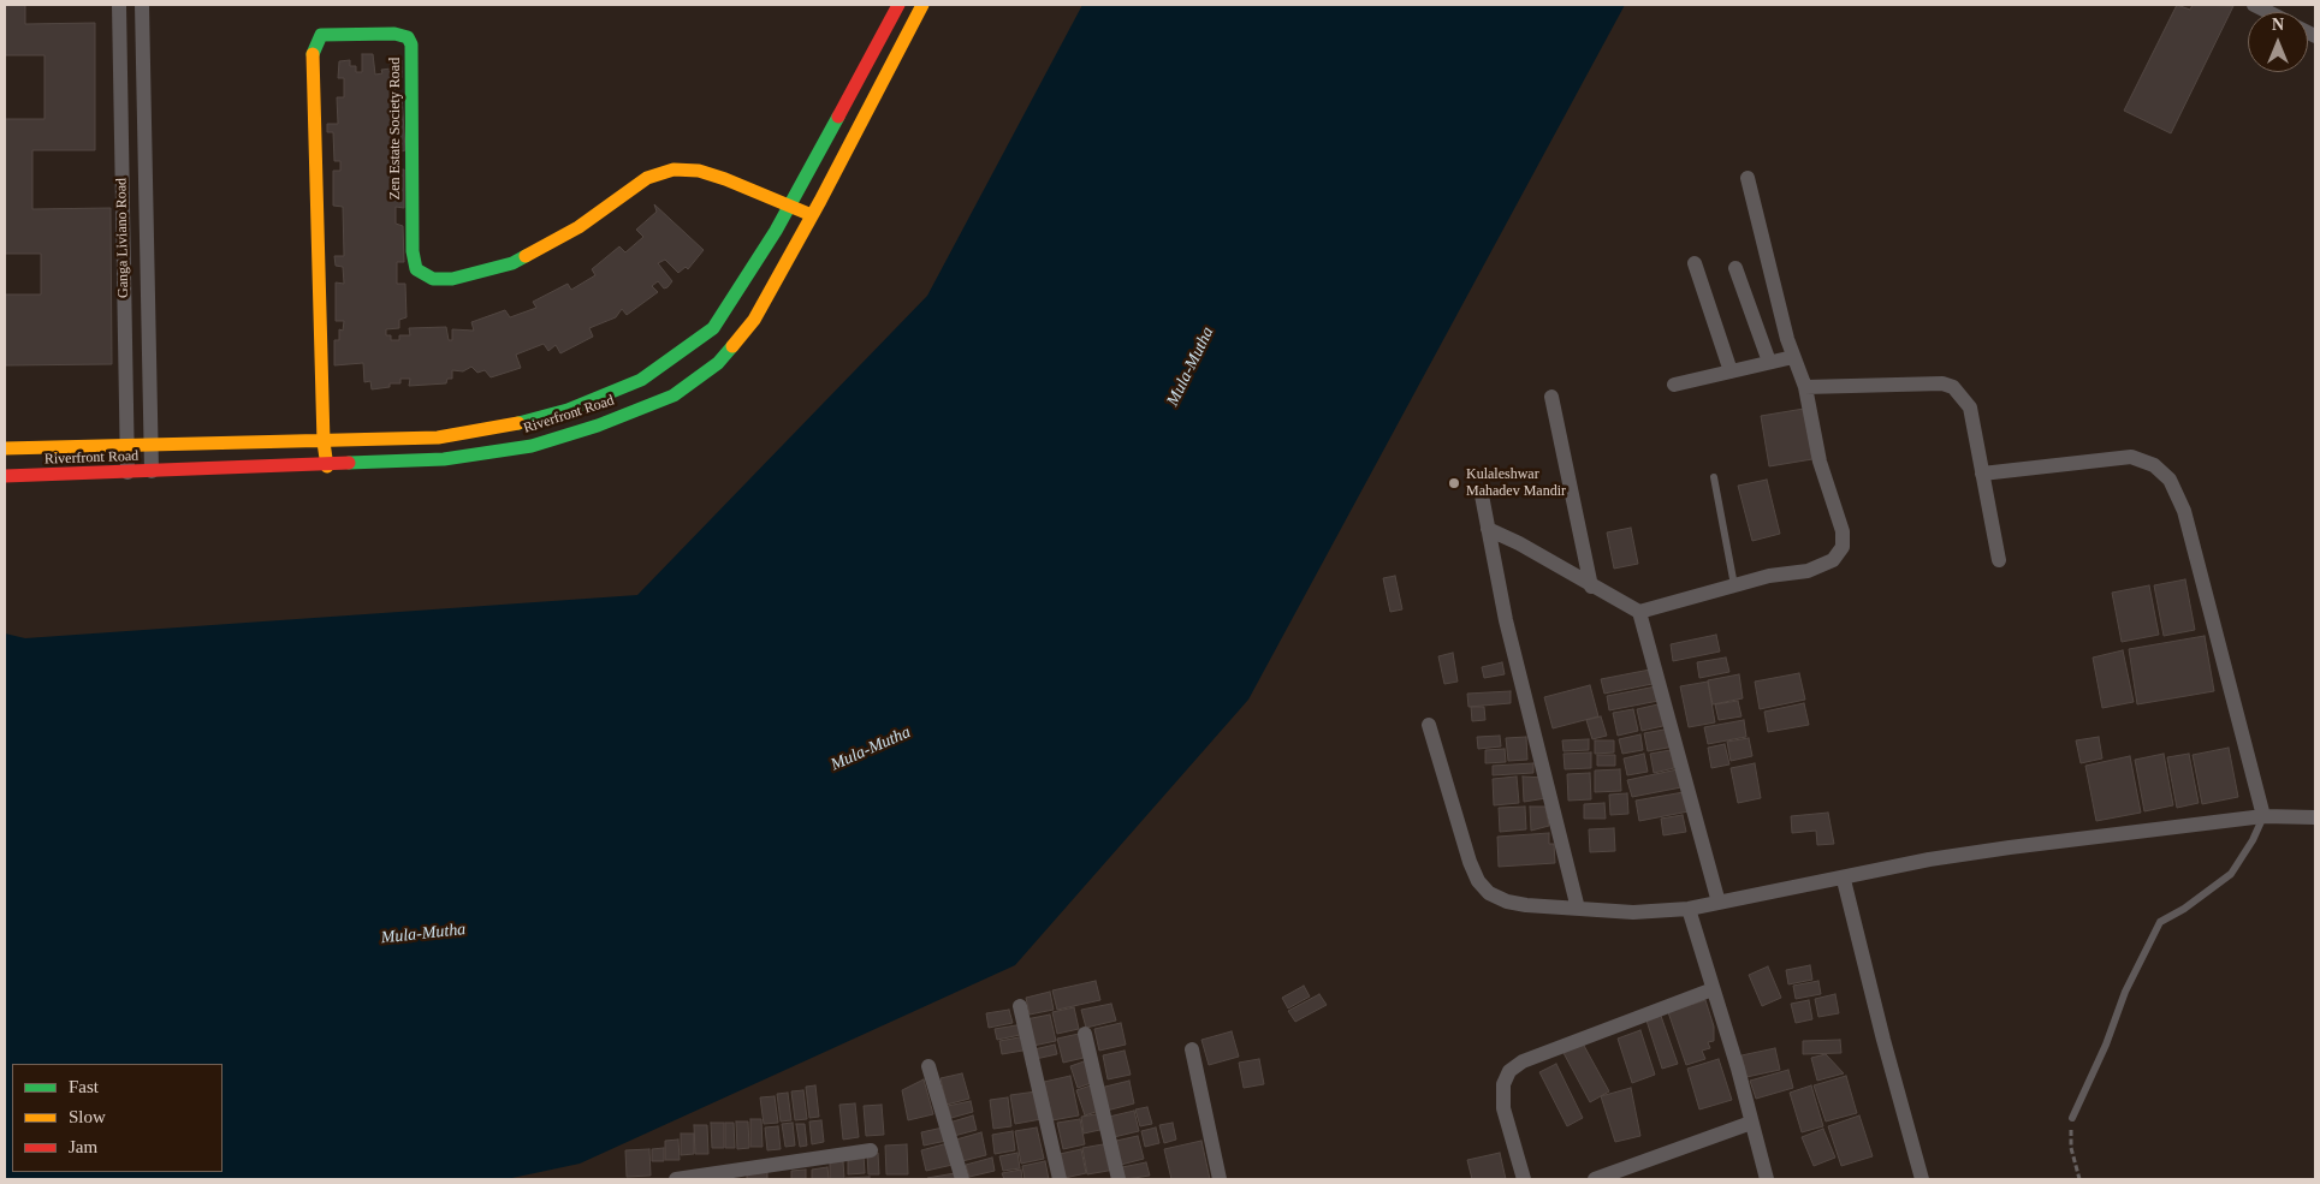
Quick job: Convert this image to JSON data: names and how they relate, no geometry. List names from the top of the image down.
{
  "streets": {
    "street": ["Zen Estate Society Road", "Ganga Liviano Road", "Riverfront Road"]
  },
  "crossings": [
    ["Zen Estate Society Road", "Riverfront Road"],
    ["Ganga Liviano Road", "Riverfront Road"]
  ],
  "water": ["Mula-Mutha"],
  "places": ["Kulaleshwar Mahadev Mandir"],
  "legend": ["Fast", "Slow", "Jam"],
  "north": "top"
}
